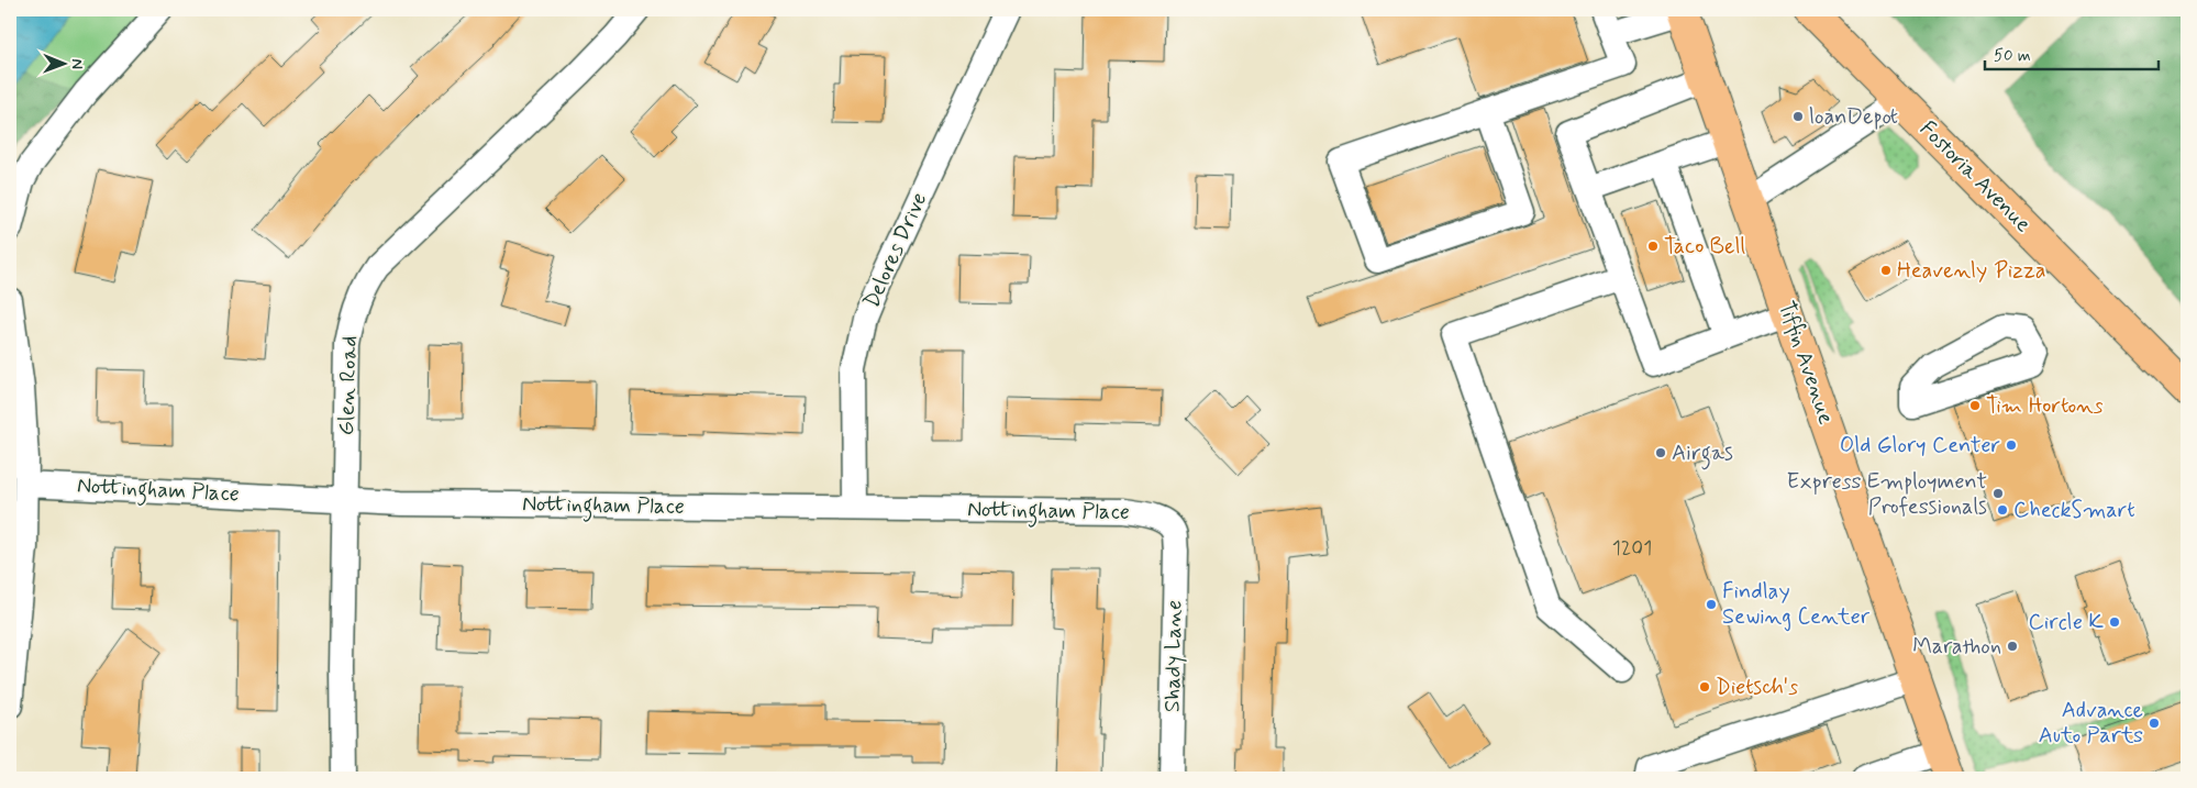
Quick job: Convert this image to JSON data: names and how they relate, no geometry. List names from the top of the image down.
{
  "streets": {
    "main road": ["Fostoria Avenue", "Tiffin Avenue"],
    "street": [
      "Delores Drive",
      "Glen Road",
      "Nottingham Place",
      "Shady Lane"
    ]
  },
  "crossings": [
    ["Delores Drive", "Nottingham Place"],
    ["Glen Road", "Nottingham Place"],
    ["Nottingham Place", "Shady Lane"]
  ],
  "places": [
    "loanDepot",
    "Taco Bell",
    "Heavenly Pizza",
    "Tim Hortons",
    "Old Glory Center",
    "Airgas",
    "Express Employment Professionals",
    "CheckSmart",
    "Findlay Sewing Center",
    "Circle K",
    "Marathon",
    "Dietsch's",
    "Advance Auto Parts"
  ],
  "house_numbers": ["1201"],
  "scale_bar": "50 m",
  "north": "right"
}
